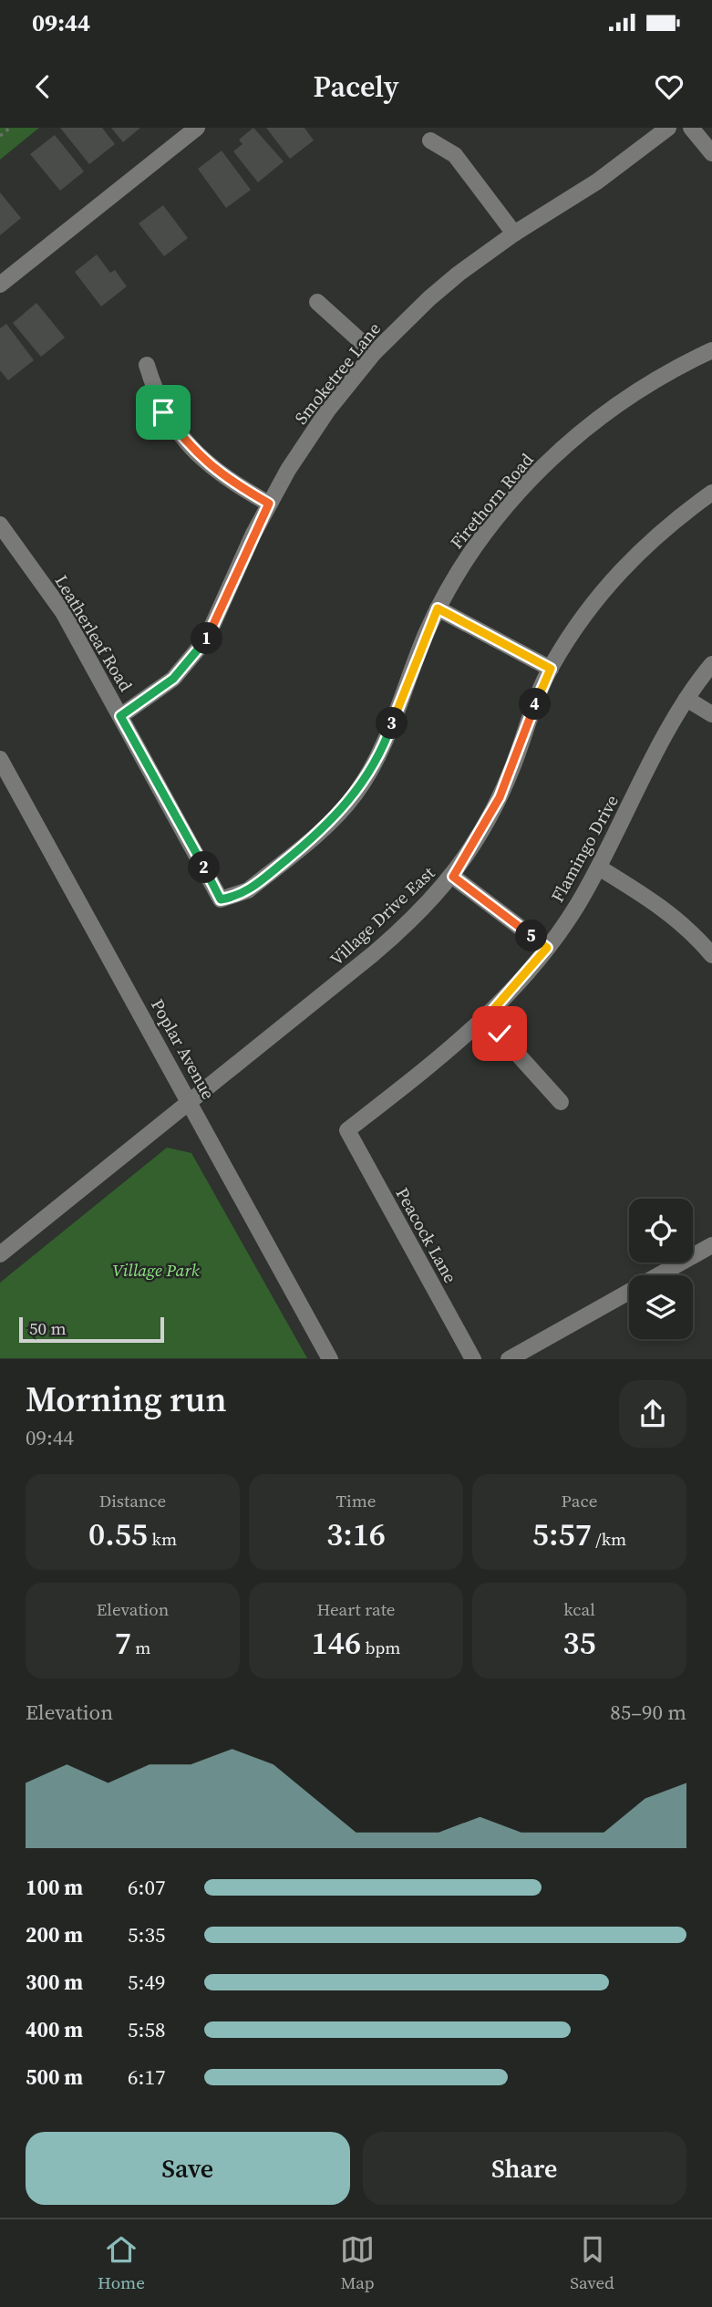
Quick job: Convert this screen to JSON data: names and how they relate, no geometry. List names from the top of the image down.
{
  "streets": {
    "street": [
      "Smoketree Lane",
      "Firethorn Road",
      "Leatherleaf Road",
      "Flamingo Drive",
      "Village Drive East",
      "Poplar Avenue",
      "Peacock Lane"
    ]
  },
  "crossings": [
    ["Smoketree Lane", "Leatherleaf Road"],
    ["Firethorn Road", "Leatherleaf Road"],
    ["Flamingo Drive", "Peacock Lane"],
    ["Village Drive East", "Poplar Avenue"]
  ],
  "parks": ["Village Park"],
  "scale_bar": "50 m",
  "page": {
    "status": "09:44",
    "header": "Pacely",
    "pins": [
      "1",
      "4",
      "3",
      "2",
      "5"
    ],
    "scale": "50 m",
    "heading": ["Morning run", "09:44"],
    "stats": [
      ["Distance", "0.55 km"],
      ["Time", "3:16"],
      ["Pace", "5:57 /km"],
      ["Elevation", "7 m"],
      ["Heart rate", "146 bpm"],
      ["kcal", "35"]
    ],
    "chart": ["Elevation", "85–90 m"],
    "list": [
      {
        "name": "100 m",
        "note": "6:07"
      },
      {
        "name": "200 m",
        "note": "5:35"
      },
      {
        "name": "300 m",
        "note": "5:49"
      },
      {
        "name": "400 m",
        "note": "5:58"
      },
      {
        "name": "500 m",
        "note": "6:17"
      }
    ],
    "buttons": ["Save", "Share"],
    "tabs": ["Home", "Map", "Saved"]
  }
}
